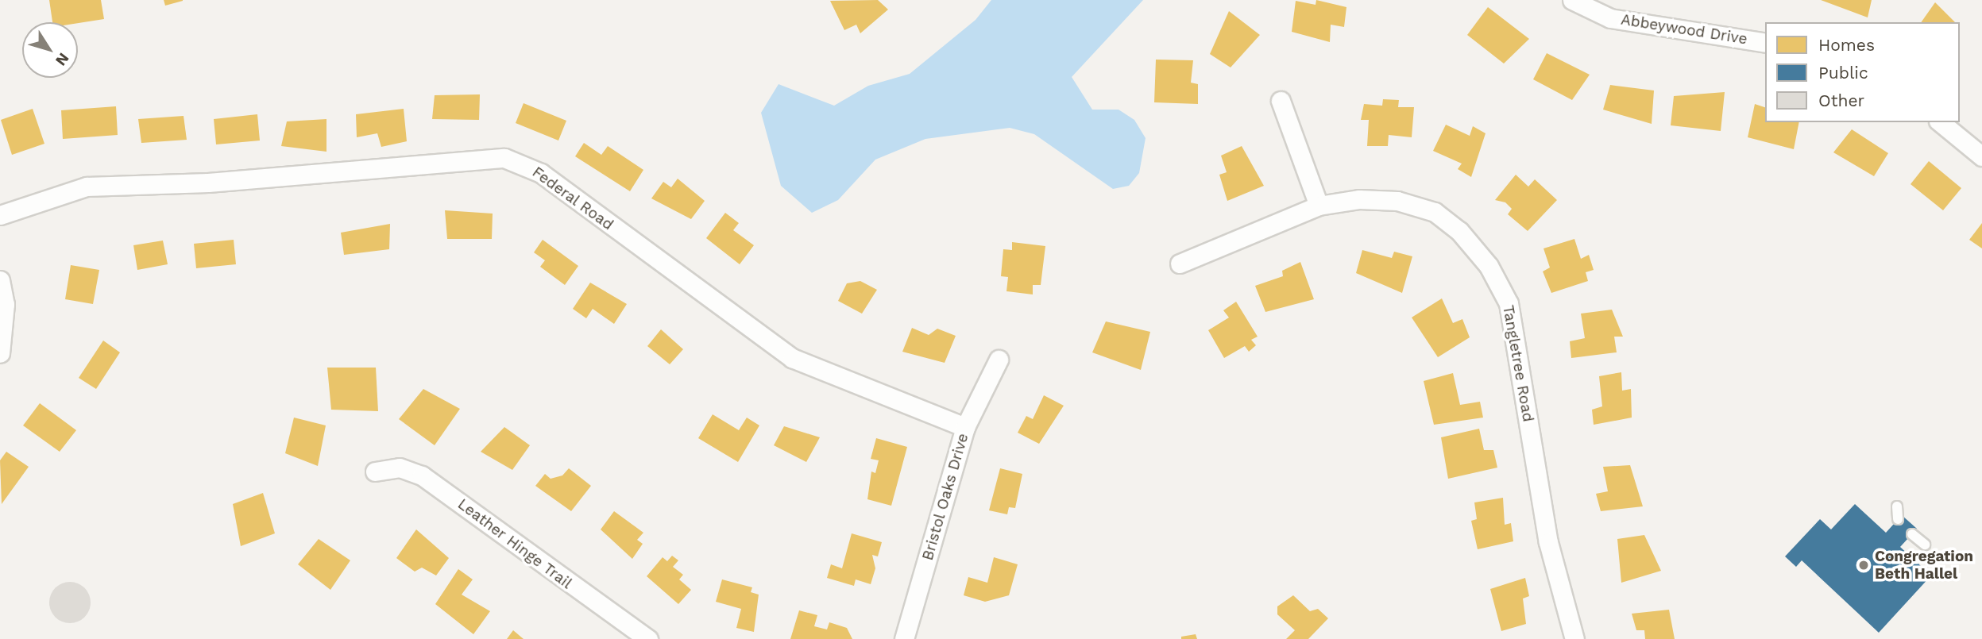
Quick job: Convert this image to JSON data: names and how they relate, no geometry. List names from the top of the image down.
{
  "streets": {
    "street": [
      "Abbeywood Drive",
      "Federal Road",
      "Tangletree Road",
      "Bristol Oaks Drive",
      "Leather Hinge Trail"
    ]
  },
  "crossings": [
    ["Federal Road", "Bristol Oaks Drive"]
  ],
  "places": ["Congregation Beth Hallel"],
  "legend": ["Homes", "Public", "Other"],
  "north": "bottom right"
}
